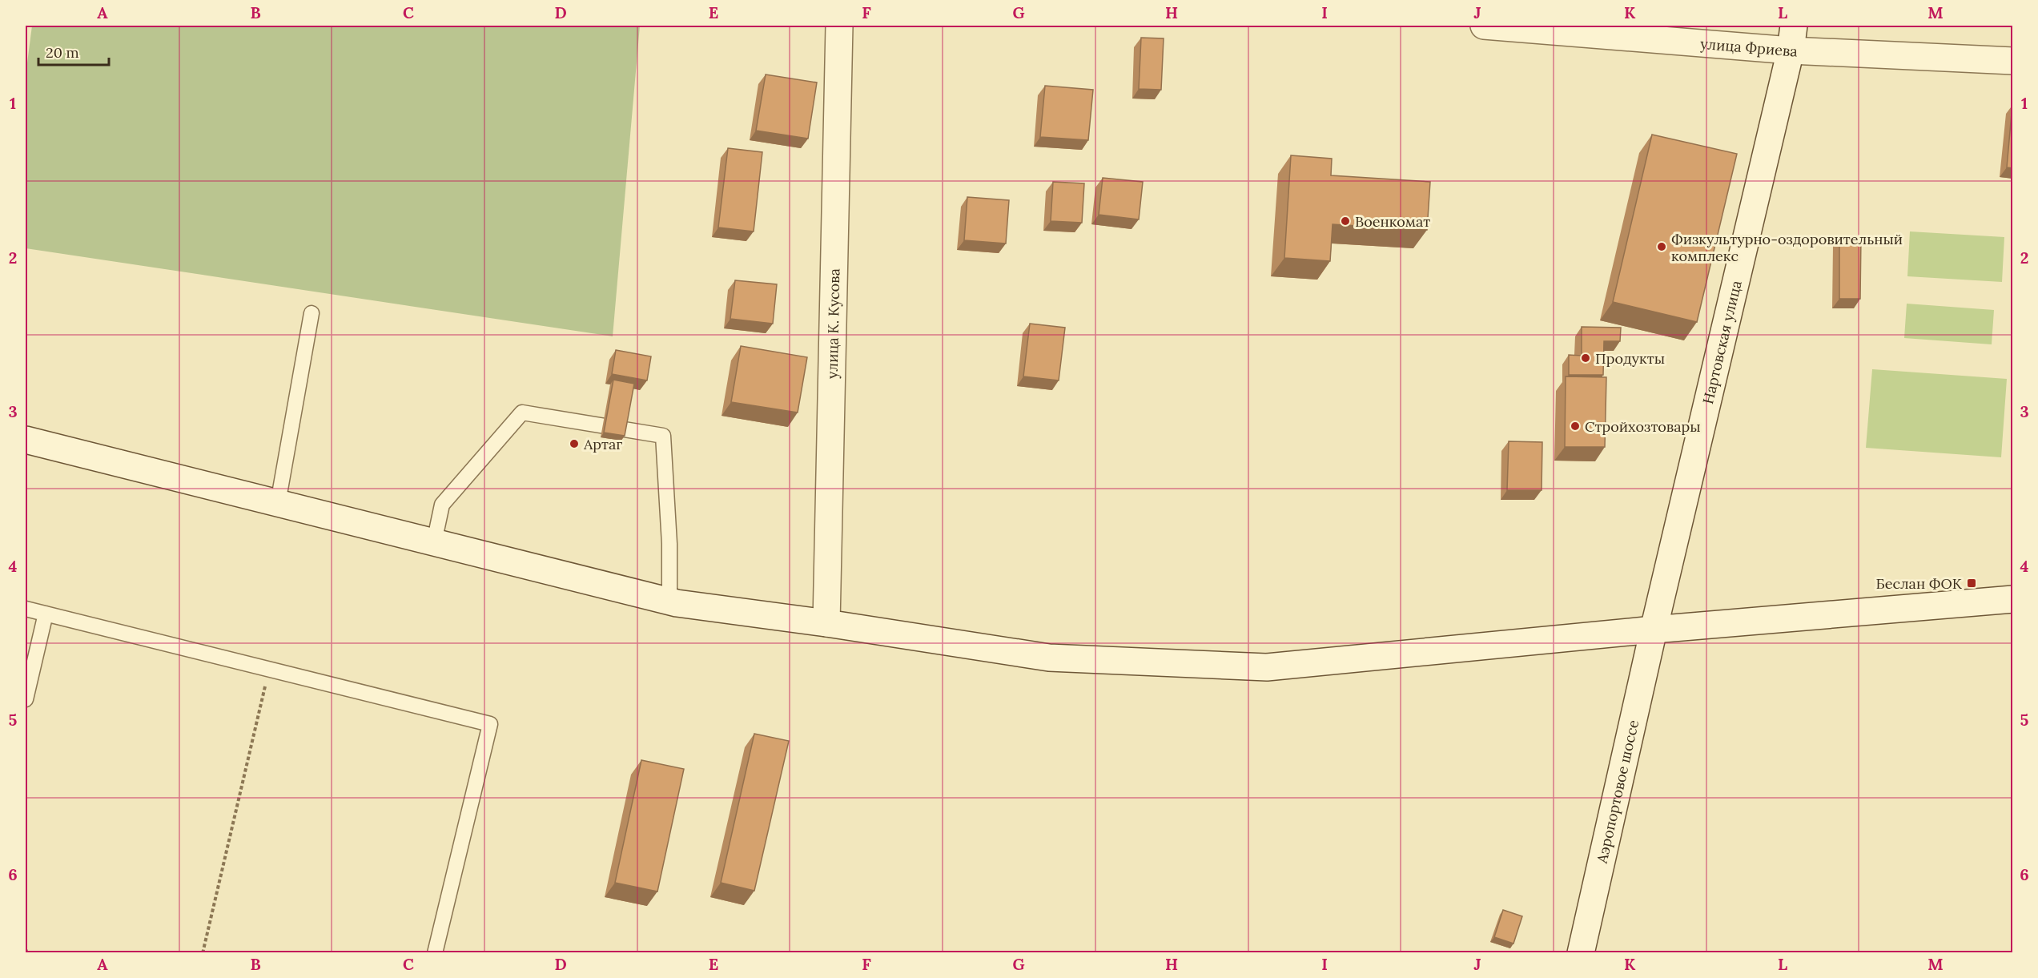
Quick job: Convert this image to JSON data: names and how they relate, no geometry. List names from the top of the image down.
{
  "streets": {
    "main road": [
      "улица Фриева",
      "улица К. Кусова",
      "Нартовская улица",
      "Аэропортовое шоссе"
    ]
  },
  "crossings": [
    ["улица Фриева", "Нартовская улица"],
    ["Нартовская улица", "Аэропортовое шоссе"]
  ],
  "places": {
    "other": [
      "Военкомат",
      "Физкультурно-оздоровительный комплекс",
      "Продукты",
      "Стройхозтовары",
      "Артаг"
    ],
    "transit": ["Беслан ФОК"]
  },
  "scale_bar": "20 m",
  "grid": {
    "columns": [
      "A",
      "B",
      "C",
      "D",
      "E",
      "F",
      "G",
      "H",
      "I",
      "J",
      "K",
      "L",
      "M"
    ],
    "rows": [
      "1",
      "2",
      "3",
      "4",
      "5",
      "6"
    ]
  }
}
